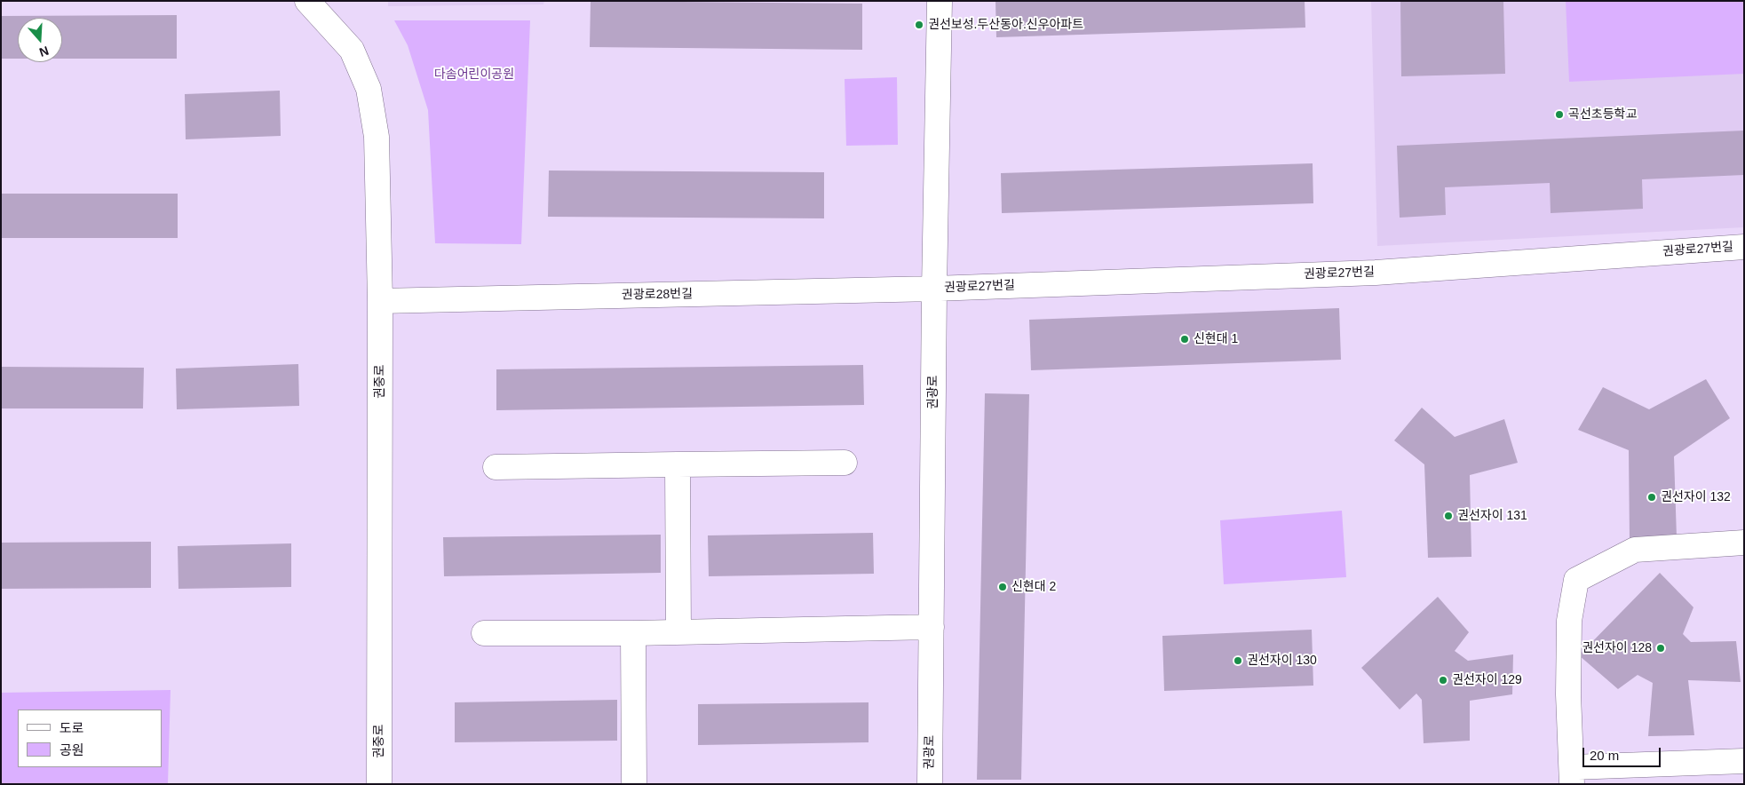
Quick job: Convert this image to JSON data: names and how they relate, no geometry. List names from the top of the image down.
{
  "streets": {
    "street": [
      "권광로27번길",
      "권광로28번길",
      "권중로",
      "권광로"
    ]
  },
  "crossings": [
    ["권광로27번길", "권광로28번길"],
    ["권광로27번길", "권광로"],
    ["권광로28번길", "권중로"],
    ["권광로28번길", "권광로"]
  ],
  "parks": ["다솜어린이공원"],
  "places": [
    "권선보성.두산동아.신우아파트",
    "곡선초등학교",
    "신현대 1",
    "권선자이 132",
    "권선자이 131",
    "신현대 2",
    "권선자이 128",
    "권선자이 130",
    "권선자이 129"
  ],
  "legend": ["도로", "공원"],
  "scale_bar": "20 m",
  "north": "bottom"
}
